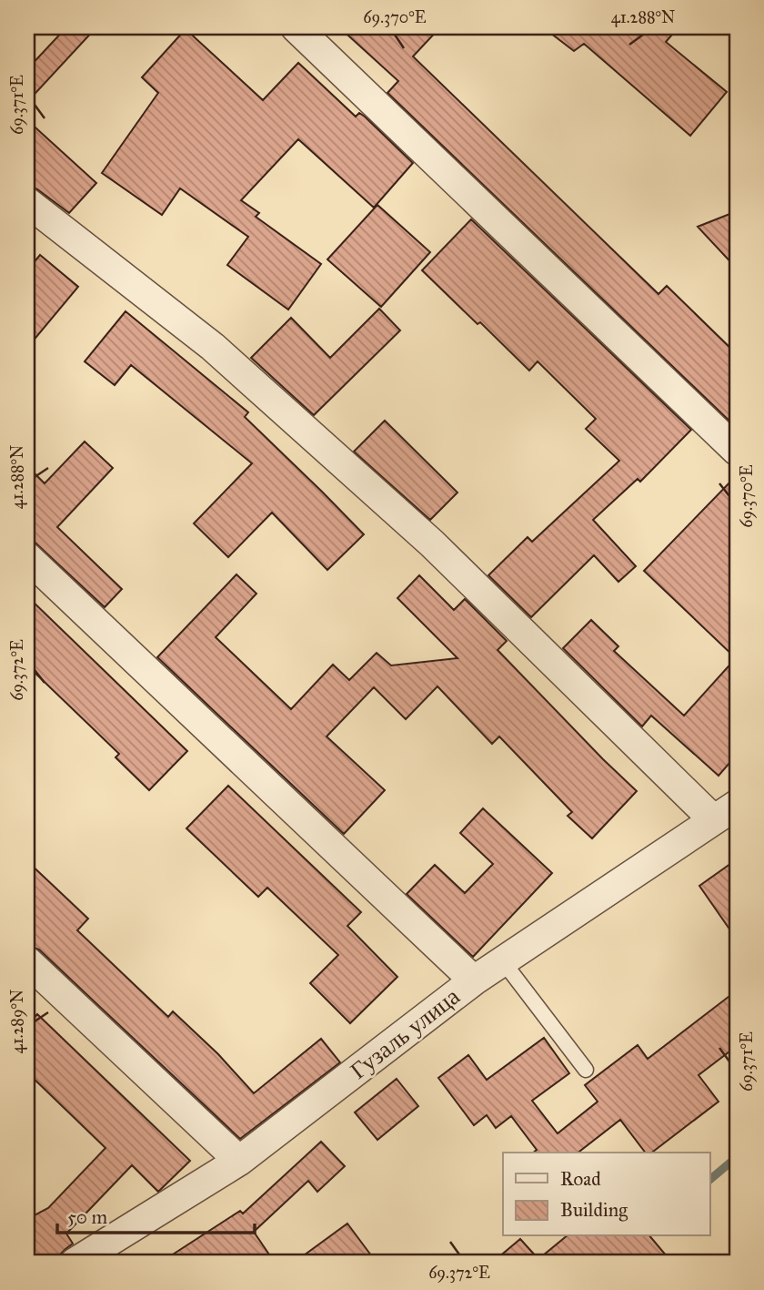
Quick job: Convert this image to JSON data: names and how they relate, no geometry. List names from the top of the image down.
{
  "streets": {
    "street": ["Гузаль улица"]
  },
  "legend": ["Road", "Building"],
  "scale_bar": "50 m",
  "coordinates": [
    "69.370°E",
    "41.288°N",
    "69.371°E",
    "69.372°E",
    "41.289°N"
  ]
}
